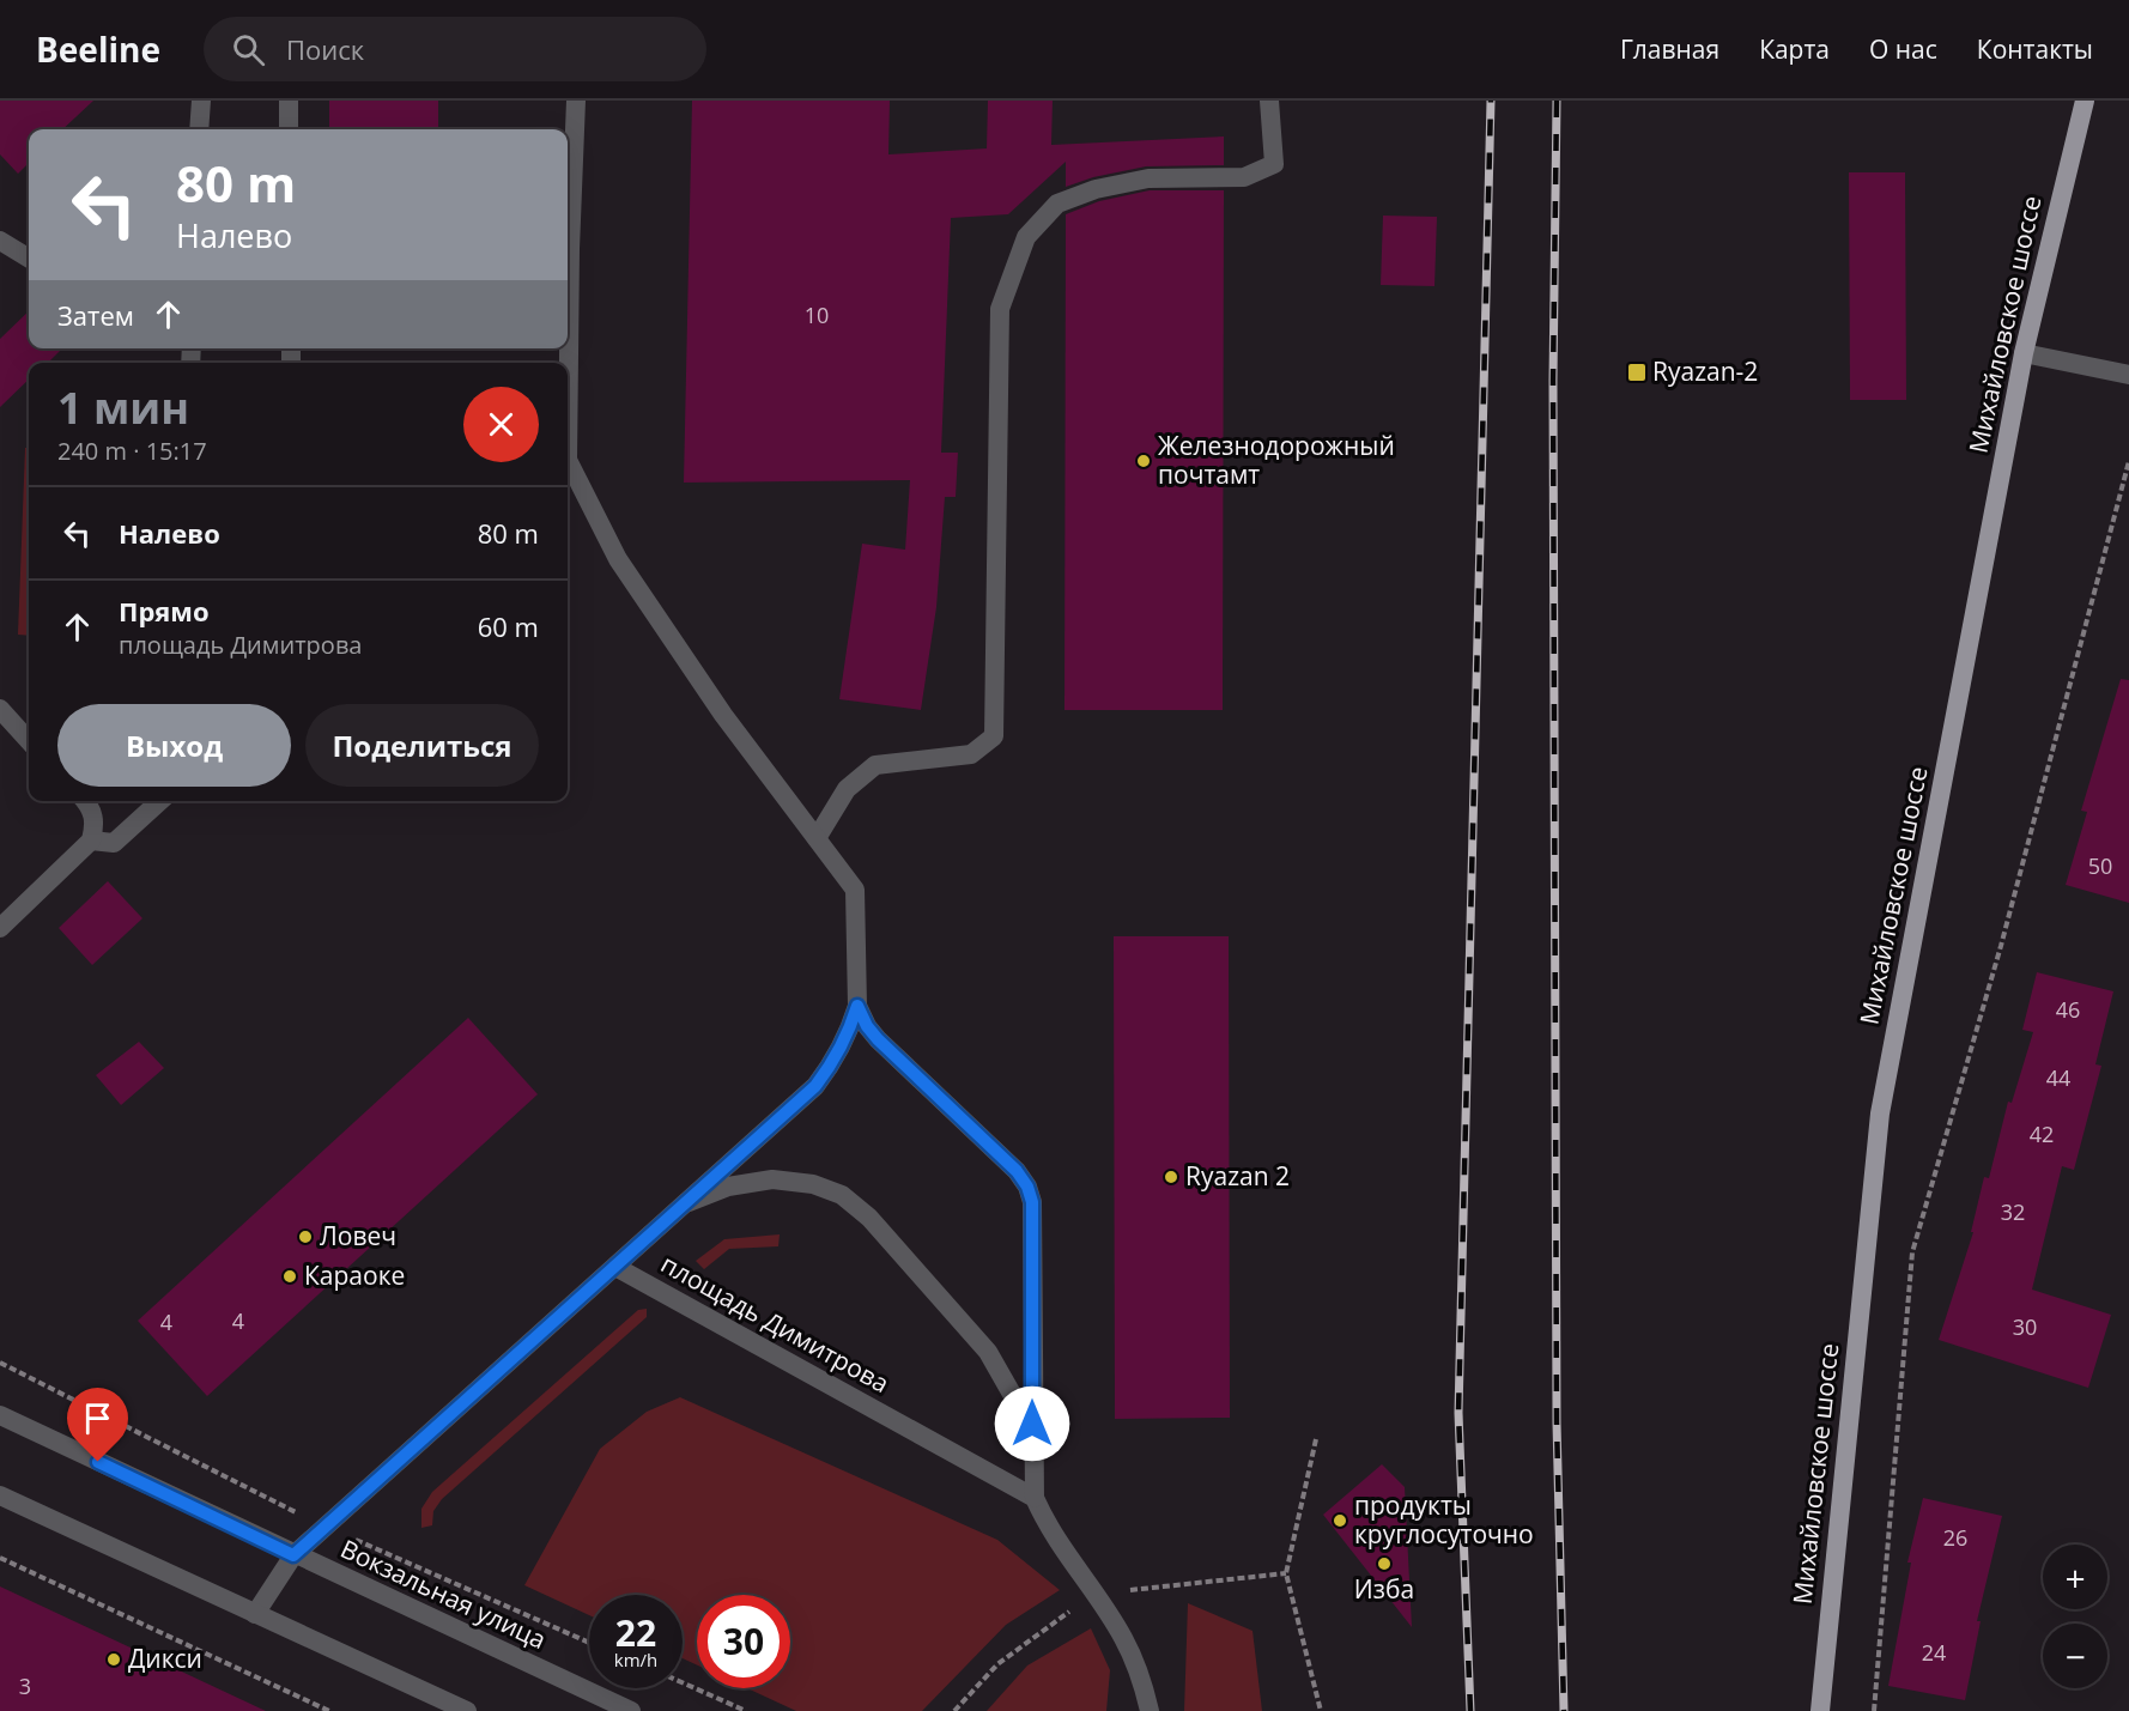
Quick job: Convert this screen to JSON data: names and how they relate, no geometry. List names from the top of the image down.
{
  "streets": {
    "main road": ["Михайловское шоссе"],
    "street": ["площадь Димитрова", "Вокзальная улица"]
  },
  "places": {
    "transit": ["Ryazan-2"],
    "other": [
      "Железнодорожный почтамт",
      "Ryazan 2",
      "Ловеч",
      "Караоке",
      "продукты круглосуточно",
      "Изба",
      "Дикси"
    ]
  },
  "house_numbers": [
    "10",
    "50",
    "46",
    "44",
    "42",
    "32",
    "4",
    "4",
    "30",
    "26",
    "24",
    "3"
  ],
  "page": {
    "header": "Beeline",
    "search": "Поиск",
    "nav": [
      "Главная",
      "Карта",
      "О нас",
      "Контакты"
    ],
    "turn": ["80 m", "Налево"],
    "then": "Затем",
    "heading": ["1 мин", "240 m · 15:17"],
    "list": [
      {
        "name": "Налево",
        "value": "80 m"
      },
      {
        "name": "Прямо",
        "note": "площадь Димитрова",
        "value": "60 m"
      }
    ],
    "buttons": ["Выход", "Поделиться"],
    "map_buttons": ["+", "−"],
    "speed": "22 km/h",
    "limit": "30"
  }
}
